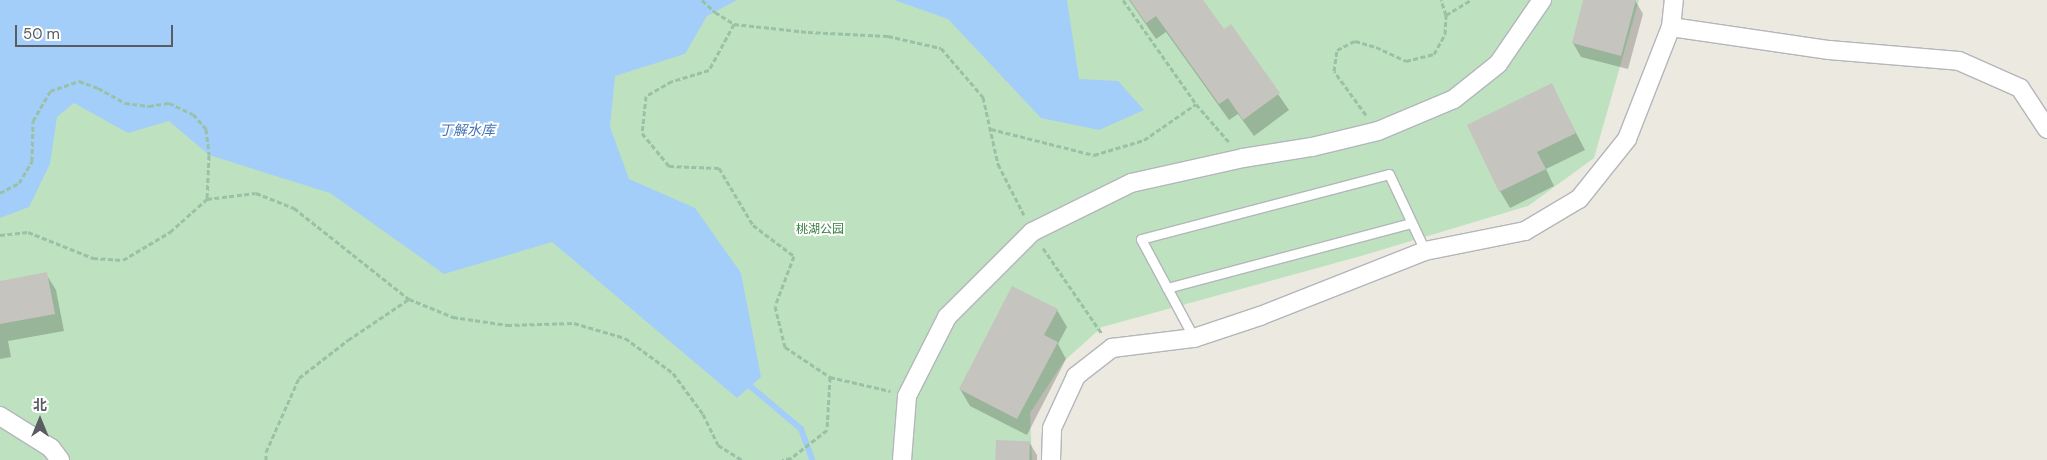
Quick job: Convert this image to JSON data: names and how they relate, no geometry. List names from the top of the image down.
{
  "water": ["丁解水库"],
  "parks": ["桃湖公园"],
  "scale_bar": "50 m",
  "north": "top"
}
